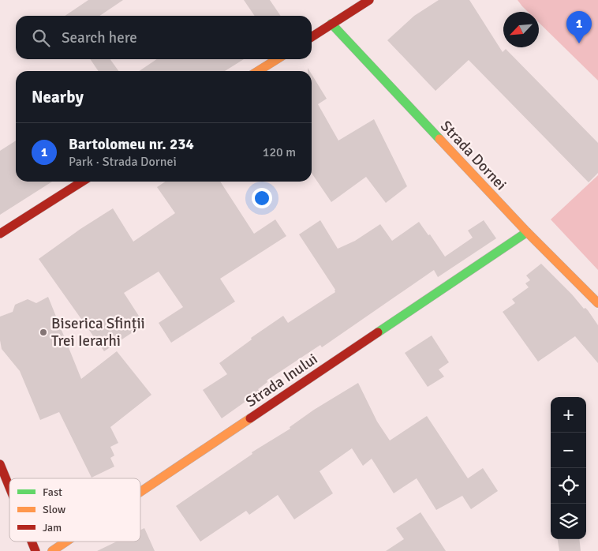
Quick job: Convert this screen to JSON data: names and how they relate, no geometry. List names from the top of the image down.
{
  "streets": {
    "street": ["Strada Dornei", "Strada Inului"]
  },
  "crossings": [
    ["Strada Dornei", "Strada Inului"]
  ],
  "places": ["Biserica Sfinții Trei Ierarhi"],
  "legend": ["Fast", "Slow", "Jam"],
  "north": "bottom left",
  "page": {
    "pins": "1",
    "search": "Search here",
    "heading": "Nearby",
    "list": [
      {
        "mark": "1",
        "name": "Bartolomeu nr. 234",
        "note": "Park · Strada Dornei",
        "value": "120 m"
      }
    ],
    "map_buttons": ["+", "−"]
  }
}
